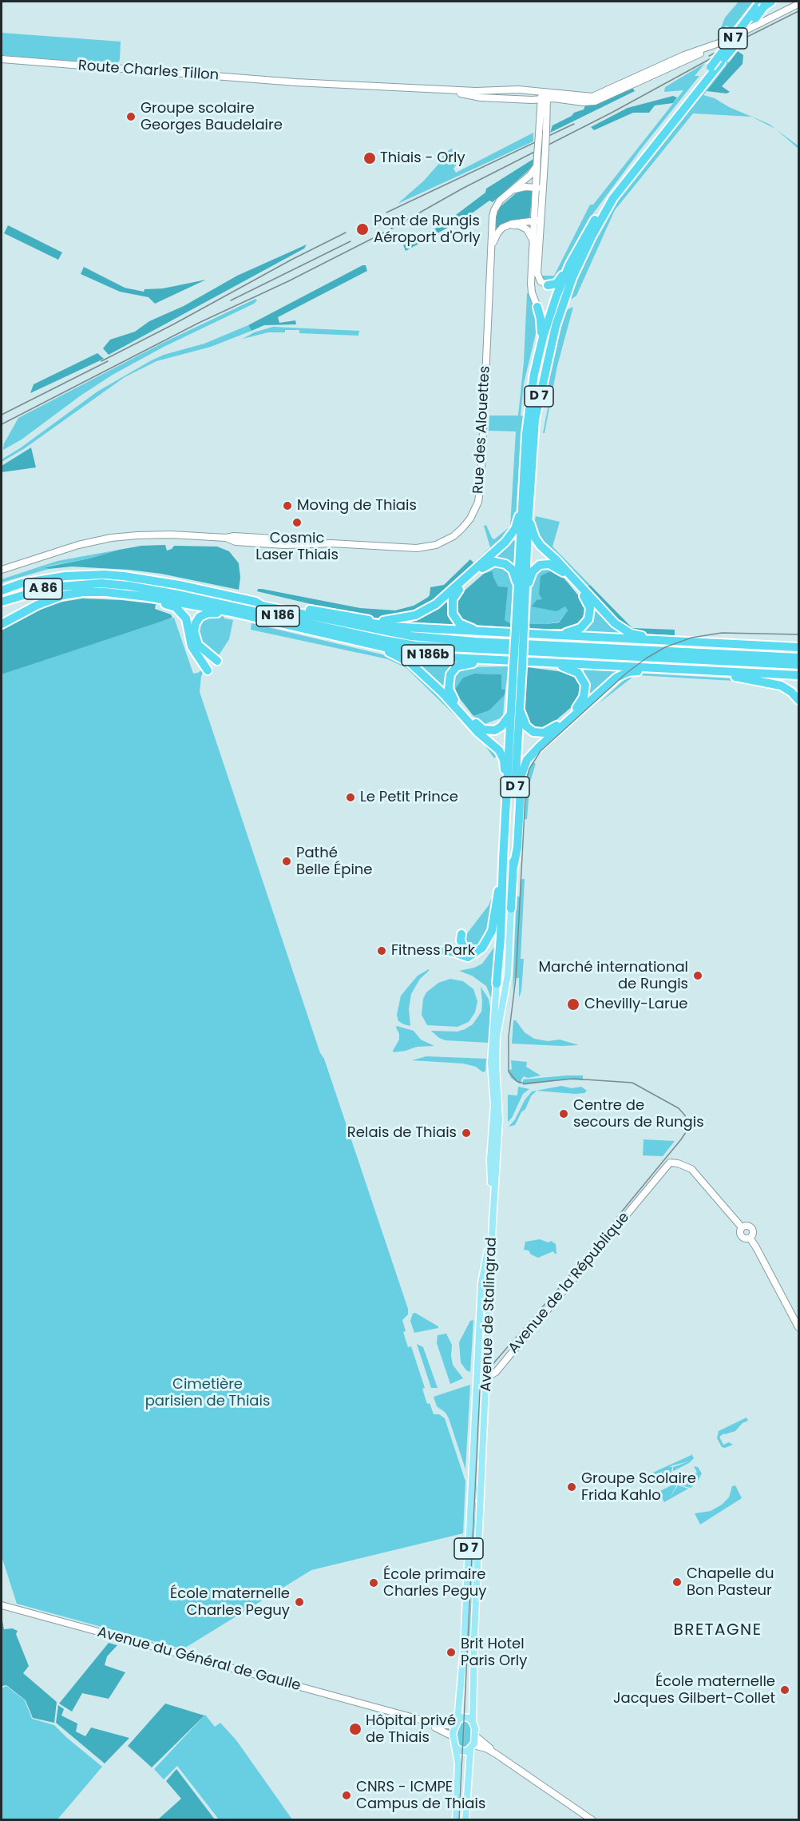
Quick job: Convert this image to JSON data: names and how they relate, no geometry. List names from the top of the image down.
{
  "streets": {
    "highway": [
      "N 7",
      "D 7",
      "A 86",
      "N 186",
      "N 186b"
    ],
    "main road": [
      "Route Charles Tillon",
      "Rue des Alouettes",
      "Avenue de la République",
      "Avenue de Stalingrad",
      "Avenue du Général de Gaulle"
    ]
  },
  "crossings": [
    ["N 7", "D 7"],
    ["D 7", "Avenue de Stalingrad"],
    ["D 7", "Avenue du Général de Gaulle"],
    ["A 86", "N 186"],
    ["N 186", "N 186b"],
    ["Avenue de la République", "Avenue de Stalingrad"],
    ["Avenue de Stalingrad", "Avenue du Général de Gaulle"]
  ],
  "districts": ["BRETAGNE"],
  "parks": ["Cimetière parisien de Thiais"],
  "places": [
    "Groupe scolaire Georges Baudelaire",
    "Thiais - Orly",
    "Pont de Rungis Aéroport d'Orly",
    "Moving de Thiais",
    "Cosmic Laser Thiais",
    "Le Petit Prince",
    "Pathé Belle Épine",
    "Fitness Park",
    "Marché international de Rungis",
    "Chevilly-Larue",
    "Centre de secours de Rungis",
    "Relais de Thiais",
    "Groupe Scolaire Frida Kahlo",
    "Chapelle du Bon Pasteur",
    "École primaire Charles Peguy",
    "École maternelle Charles Peguy",
    "Brit Hotel Paris Orly",
    "École maternelle Jacques Gilbert-Collet",
    "Hôpital privé de Thiais",
    "CNRS - ICMPE Campus de Thiais"
  ]
}
